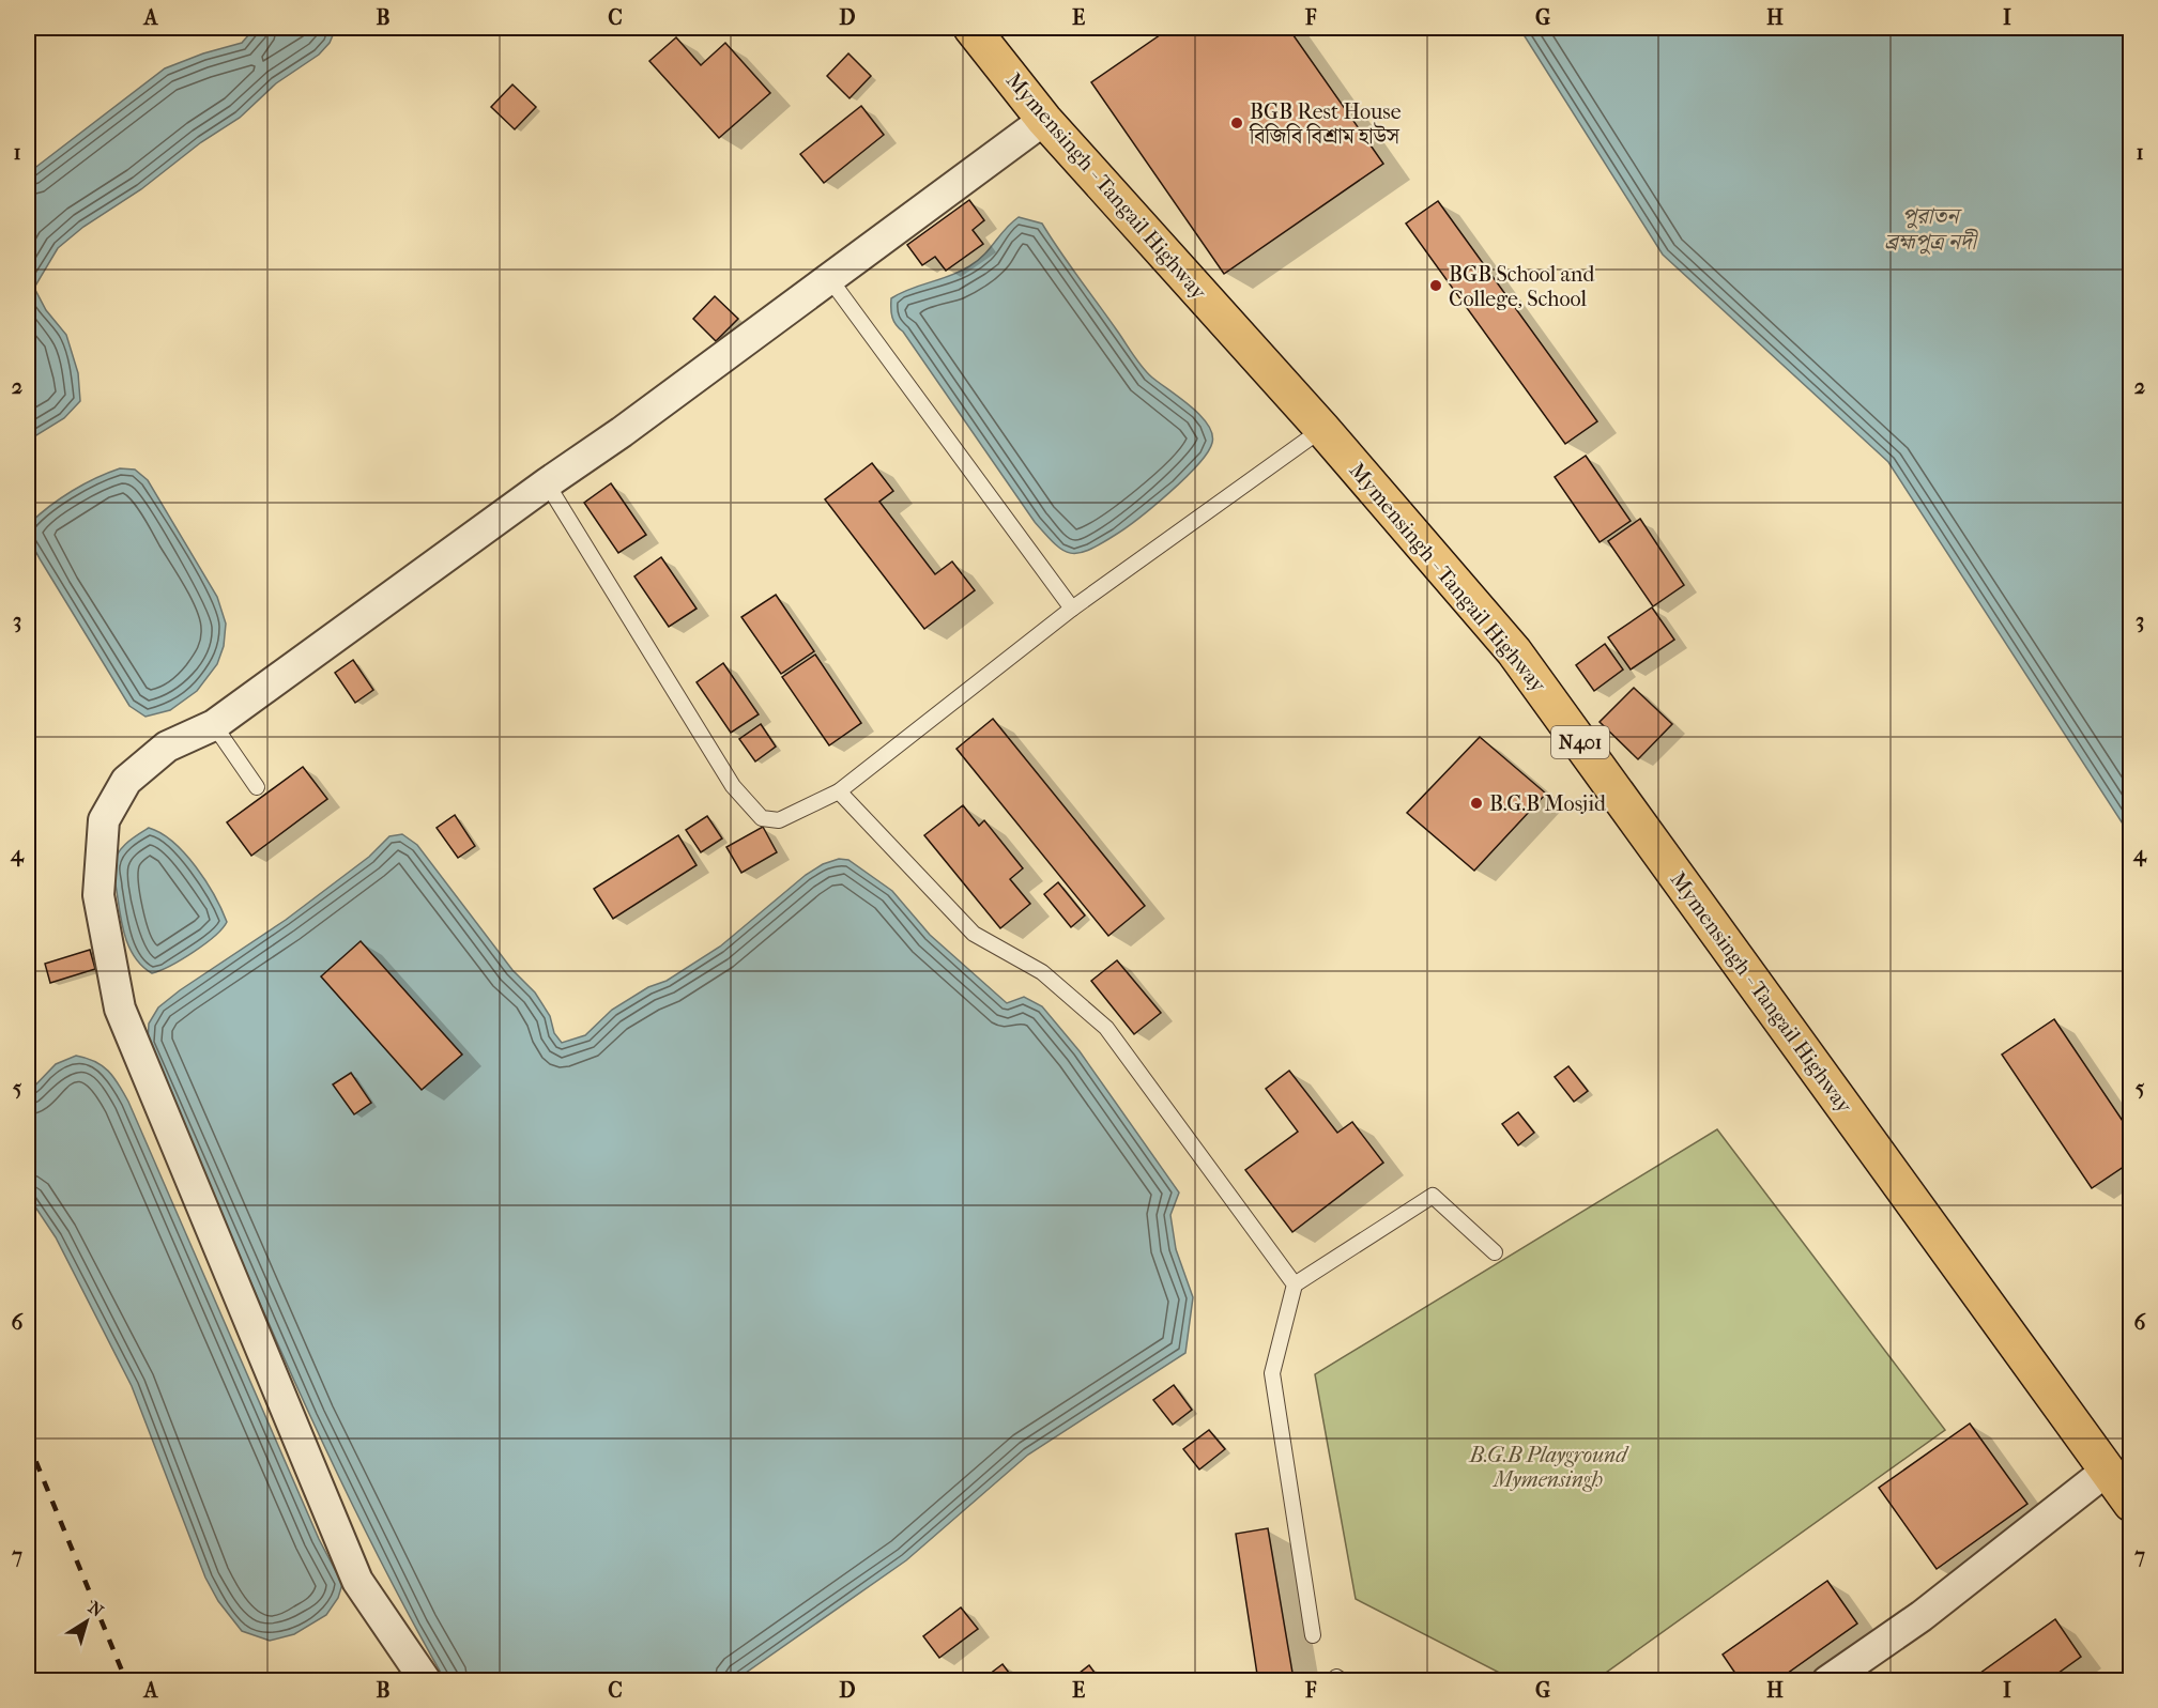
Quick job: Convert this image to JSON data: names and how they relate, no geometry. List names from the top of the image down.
{
  "streets": {
    "highway": ["Mymensingh - Tangail Highway", "N401"]
  },
  "water": ["পুরাতন ব্রহ্মপুত্র নদী"],
  "parks": ["B.G.B Playground Mymensingh"],
  "places": ["BGB Rest House বিজিবি বিশ্রাম হাউস", "BGB School and College, School", "B.G.B Mosjid"],
  "north": "top right",
  "grid": {
    "columns": [
      "A",
      "B",
      "C",
      "D",
      "E",
      "F",
      "G",
      "H",
      "I"
    ],
    "rows": [
      "1",
      "2",
      "3",
      "4",
      "5",
      "6",
      "7"
    ]
  }
}
